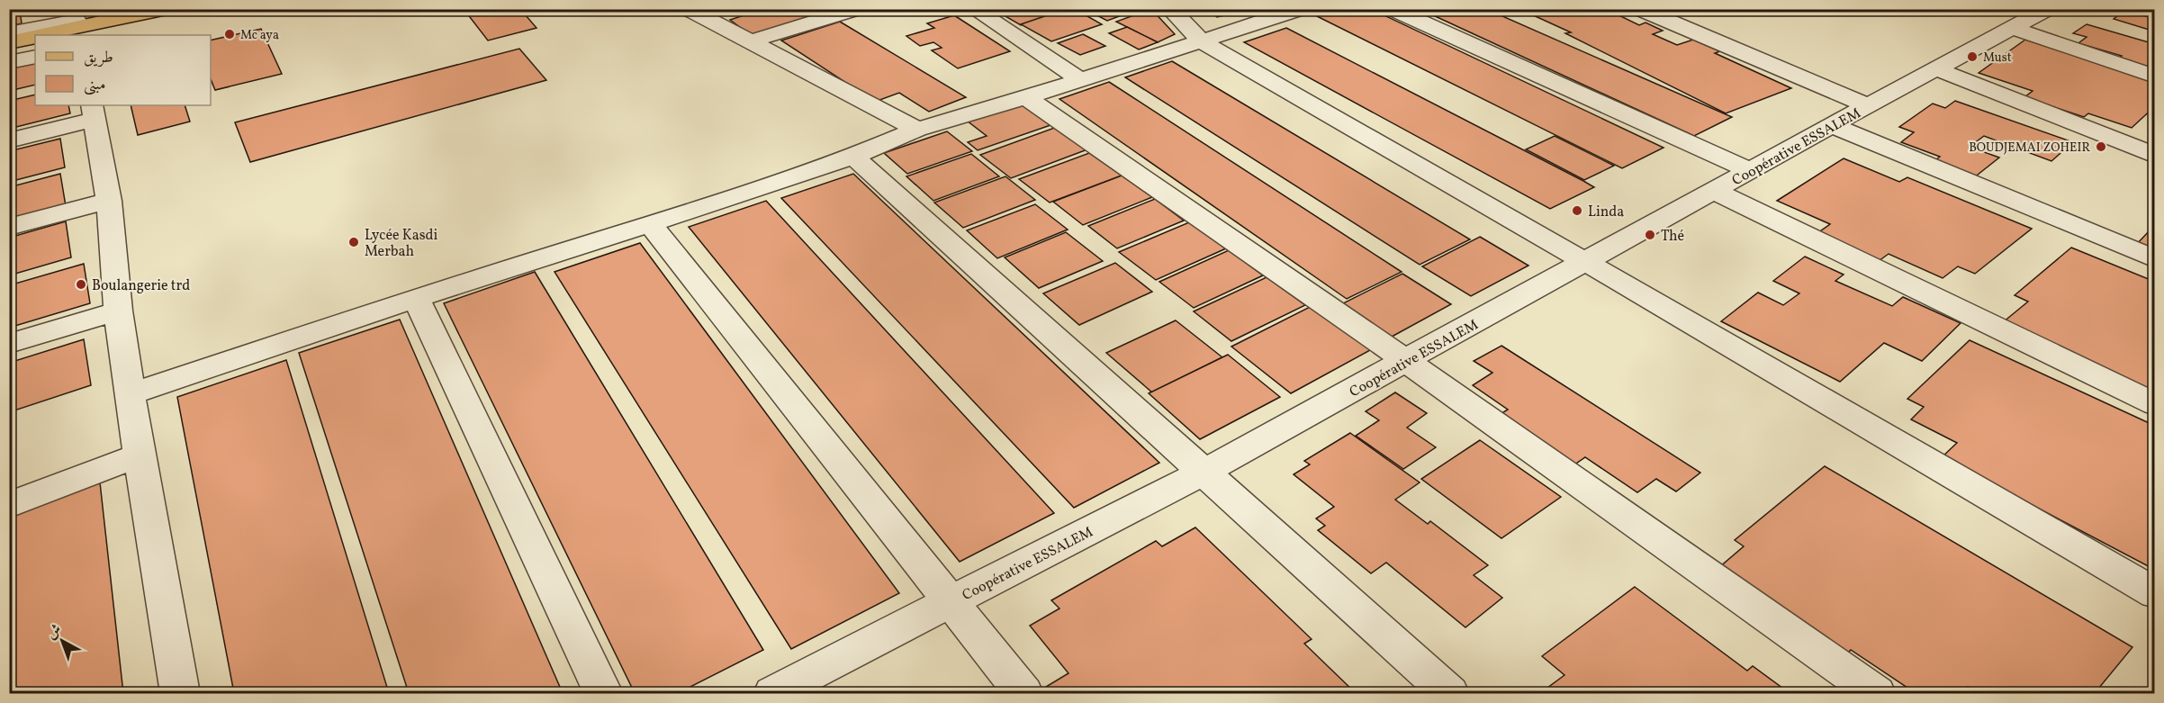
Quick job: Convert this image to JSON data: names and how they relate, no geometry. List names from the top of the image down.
{
  "streets": {
    "street": ["Coopérative ESSALEM"]
  },
  "places": [
    "Mc aya",
    "Must",
    "BOUDJEMAI ZOHEIR",
    "Linda",
    "Thé",
    "Lycée Kasdi Merbah",
    "Boulangerie trd"
  ],
  "legend": ["طريق", "مبنى"],
  "north": "top left"
}
